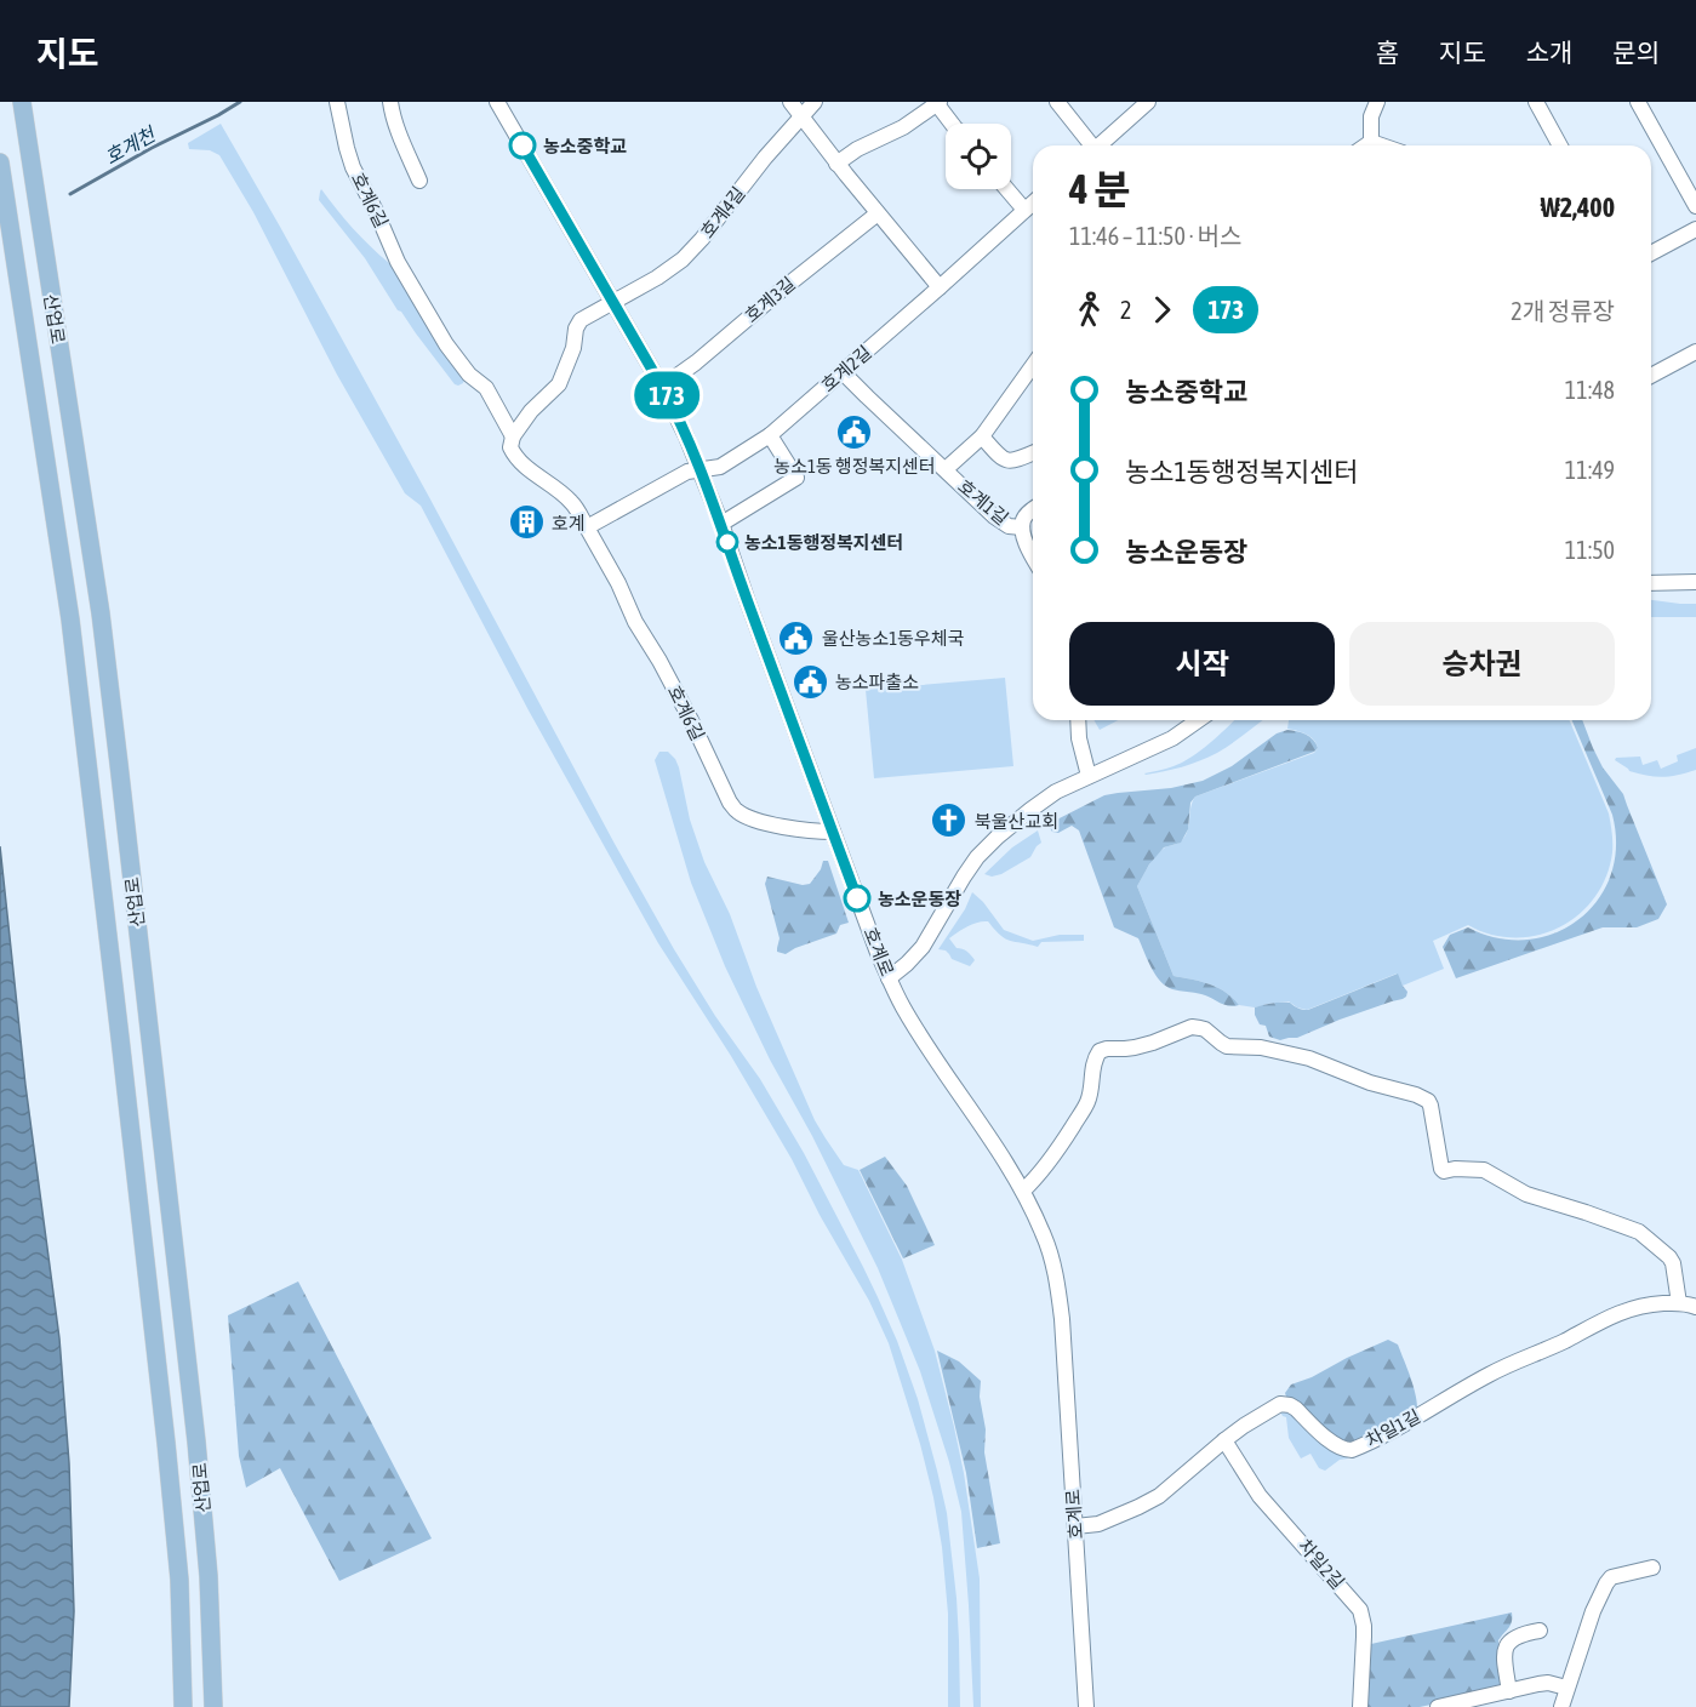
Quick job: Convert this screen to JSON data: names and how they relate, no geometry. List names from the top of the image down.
{
  "streets": {
    "main road": ["산업로"],
    "street": [
      "호계6길",
      "호계4길",
      "호계3길",
      "호계2길",
      "호계1길",
      "호계로",
      "차일1길",
      "차일2길"
    ]
  },
  "crossings": [
    ["호계6길", "호계로"],
    ["호계4길", "호계로"],
    ["호계3길", "호계로"],
    ["호계2길", "호계1길"],
    ["호계2길", "호계로"],
    ["호계로", "차일1길"],
    ["차일1길", "차일2길"]
  ],
  "water": ["호계천"],
  "places": {
    "other": ["농소중학교", "농소1동행정복지센터", "농소운동장"],
    "public building": ["농소1동 행정복지센터", "울산농소1동우체국", "농소파출소"],
    "building": ["호계"],
    "church": ["북울산교회"]
  },
  "lines": ["bus line 173"],
  "page": {
    "header": "지도",
    "nav": [
      "홈",
      "지도",
      "소개",
      "문의"
    ],
    "on_map": "173",
    "heading": ["4 분", "11:46 – 11:50 · 버스", "₩2,400"],
    "legs": ["2", "173", "2개 정류장"],
    "list": [
      {
        "name": "농소중학교",
        "value": "11:48"
      },
      {
        "name": "농소1동행정복지센터",
        "value": "11:49"
      },
      {
        "name": "농소운동장",
        "value": "11:50"
      }
    ],
    "buttons": ["시작", "승차권"]
  }
}
